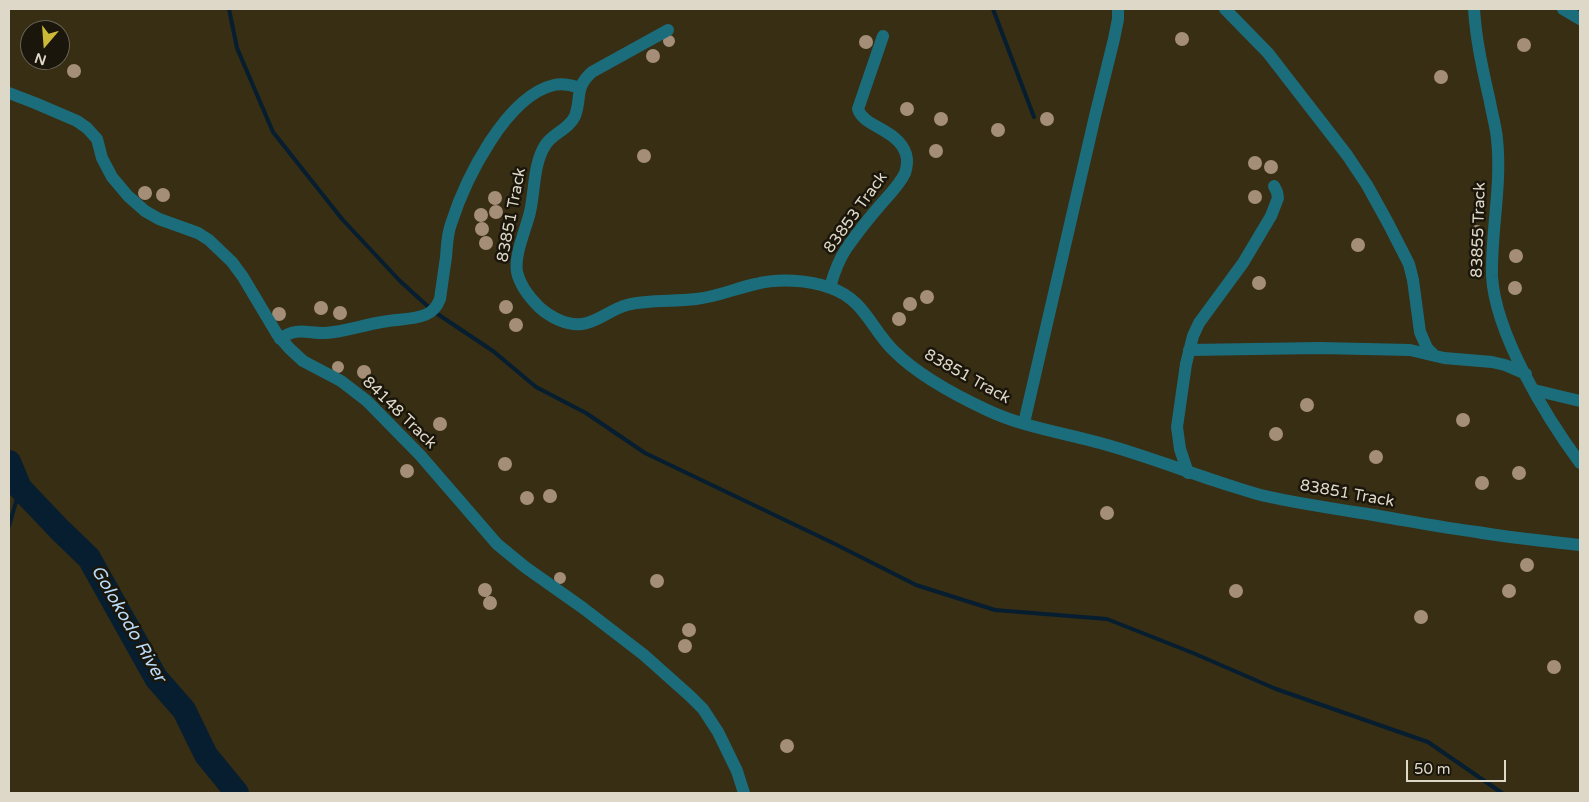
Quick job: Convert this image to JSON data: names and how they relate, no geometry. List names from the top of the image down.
{
  "streets": {
    "street": [
      "83853 Track",
      "83851 Track",
      "83855 Track",
      "84148 Track"
    ]
  },
  "crossings": [
    ["83853 Track", "83851 Track"]
  ],
  "water": ["Golokodo River"],
  "scale_bar": "50 m",
  "north": "bottom"
}
